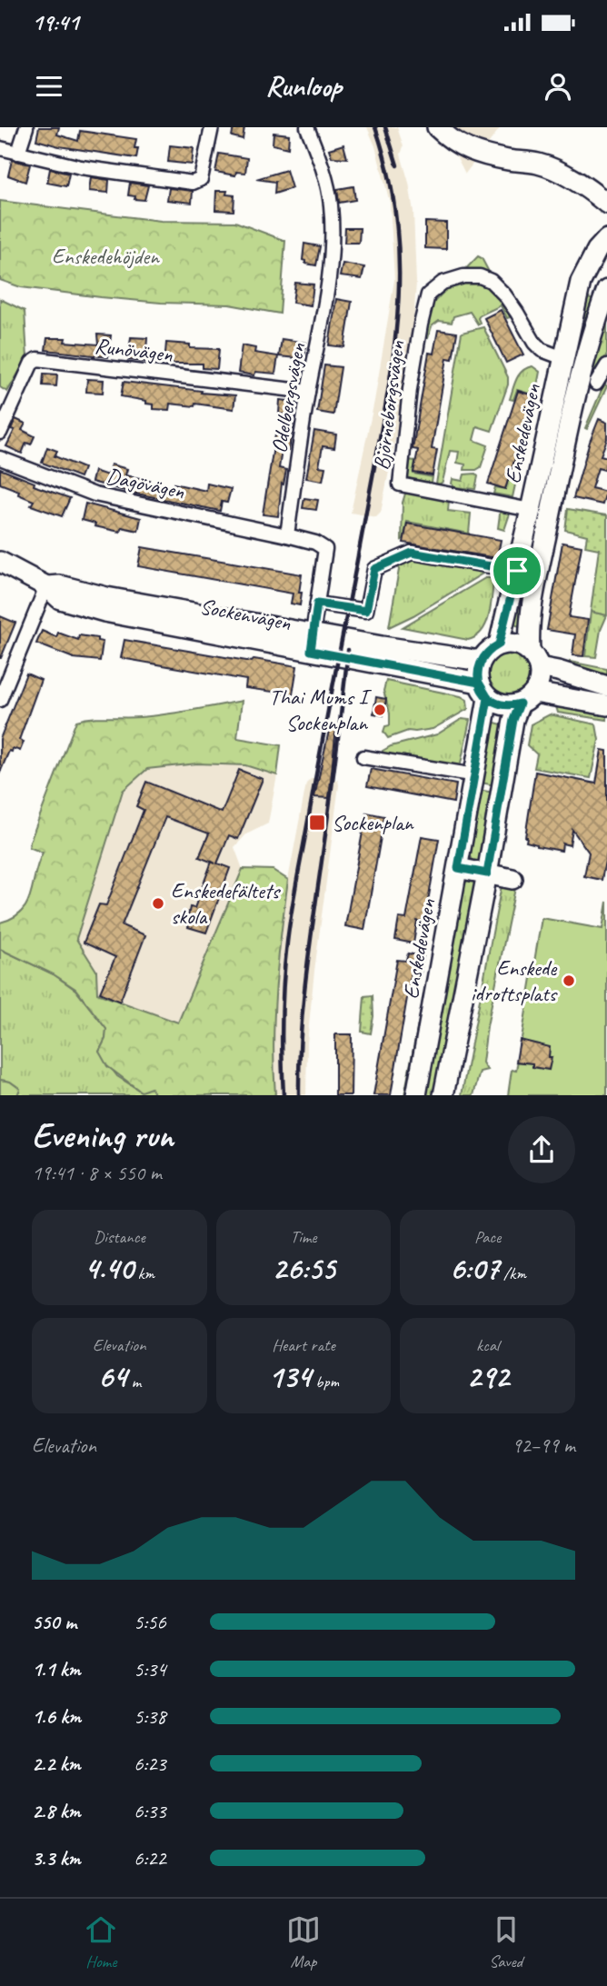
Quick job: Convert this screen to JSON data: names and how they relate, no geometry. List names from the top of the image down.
{
  "streets": {
    "street": [
      "Runövägen",
      "Odelbergsvägen",
      "Björneborgsvägen",
      "Enskedevägen",
      "Dagövägen",
      "Sockenvägen"
    ]
  },
  "crossings": [
    ["Runövägen", "Odelbergsvägen"],
    ["Odelbergsvägen", "Dagövägen"],
    ["Björneborgsvägen", "Enskedevägen"],
    ["Enskedevägen", "Sockenvägen"]
  ],
  "parks": ["Enskedehöjden"],
  "places": {
    "other": ["Thai Mums I Sockenplan", "Enskedefältets skola", "Enskede idrottsplats"],
    "transit": ["Sockenplan"]
  },
  "page": {
    "status": "19:41",
    "header": "Runloop",
    "heading": ["Evening run", "19:41 · 8 × 550 m"],
    "stats": [
      ["Distance", "4.40 km"],
      ["Time", "26:55"],
      ["Pace", "6:07 /km"],
      ["Elevation", "64 m"],
      ["Heart rate", "134 bpm"],
      ["kcal", "292"]
    ],
    "chart": ["Elevation", "92–99 m"],
    "list": [
      {
        "name": "550 m",
        "note": "5:56"
      },
      {
        "name": "1.1 km",
        "note": "5:34"
      },
      {
        "name": "1.6 km",
        "note": "5:38"
      },
      {
        "name": "2.2 km",
        "note": "6:23"
      },
      {
        "name": "2.8 km",
        "note": "6:33"
      },
      {
        "name": "3.3 km",
        "note": "6:22"
      }
    ],
    "tabs": ["Home", "Map", "Saved"]
  }
}
